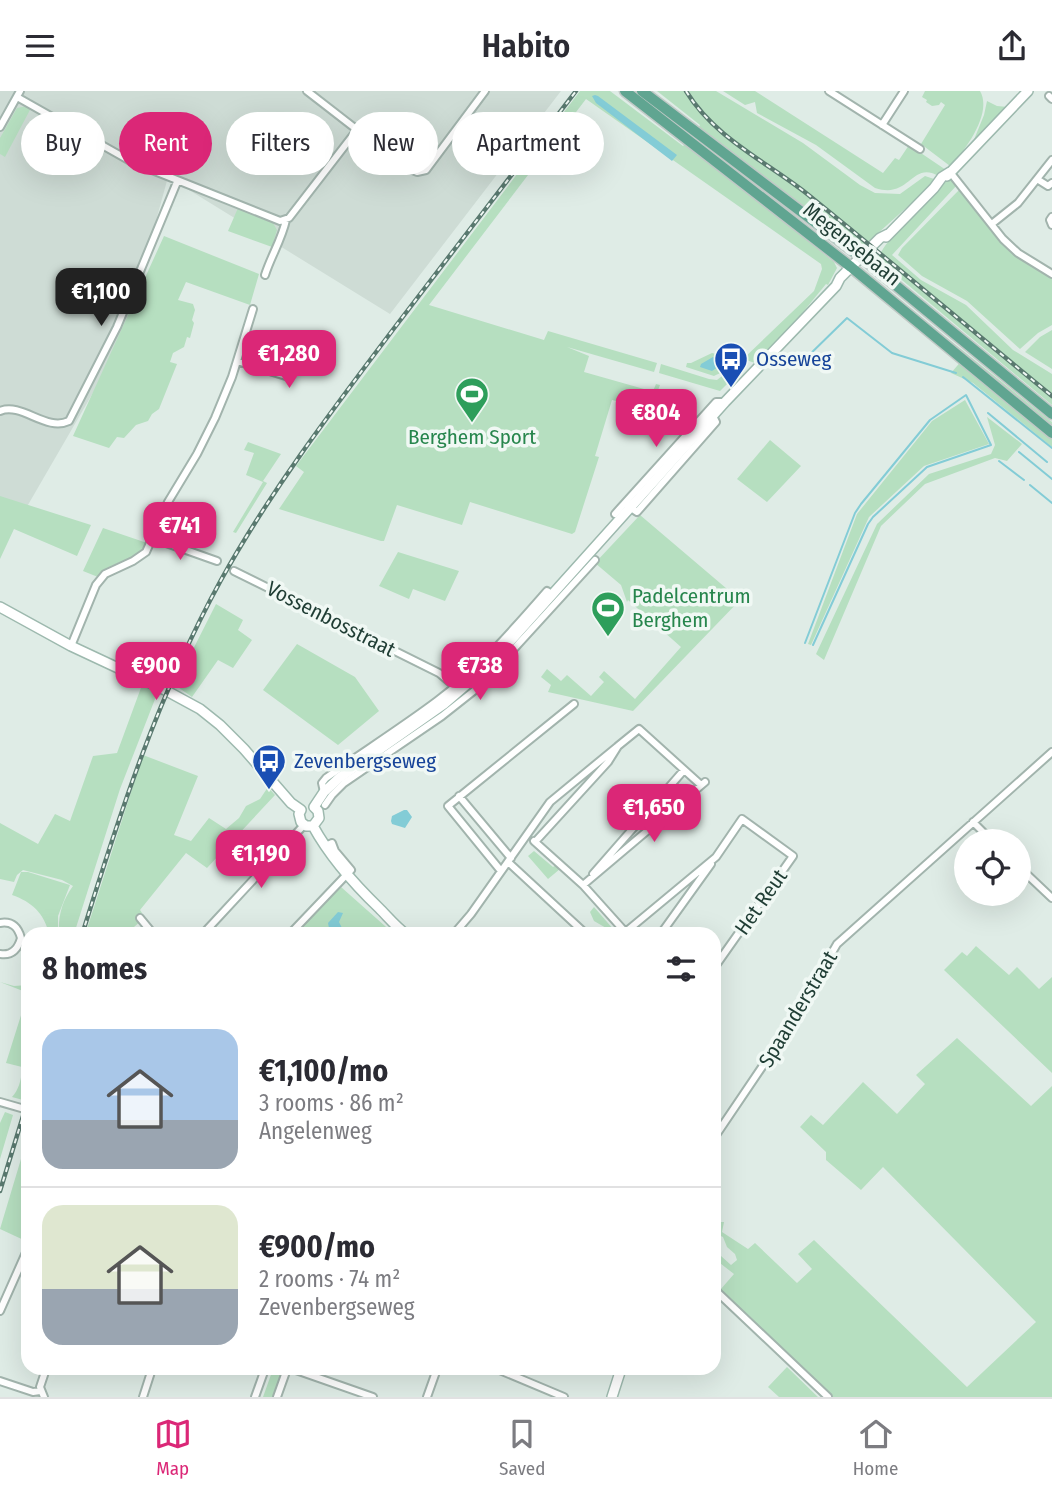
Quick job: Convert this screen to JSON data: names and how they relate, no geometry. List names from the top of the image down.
{
  "streets": {
    "main road": ["Megensebaan"],
    "street": ["Vossenbosstraat", "Het Reut", "Spaanderstraat"]
  },
  "places": {
    "bus stop": ["Osseweg", "Zevenbergseweg"],
    "sports": ["Berghem Sport", "Padelcentrum Berghem"]
  },
  "page": {
    "header": "Habito",
    "chip": [
      "Buy",
      "Rent",
      "Filters",
      "New",
      "Apartment"
    ],
    "price": [
      "€1,100",
      "€1,280",
      "€804",
      "€741",
      "€900",
      "€738",
      "€1,650",
      "€1,190"
    ],
    "heading": "8 homes",
    "list": [
      {
        "name": "€1,100/mo",
        "note": "3 rooms · 86 m² · Angelenweg"
      },
      {
        "name": "€900/mo",
        "note": "2 rooms · 74 m² · Zevenbergseweg"
      }
    ],
    "tabs": ["Map", "Saved", "Home"]
  }
}
